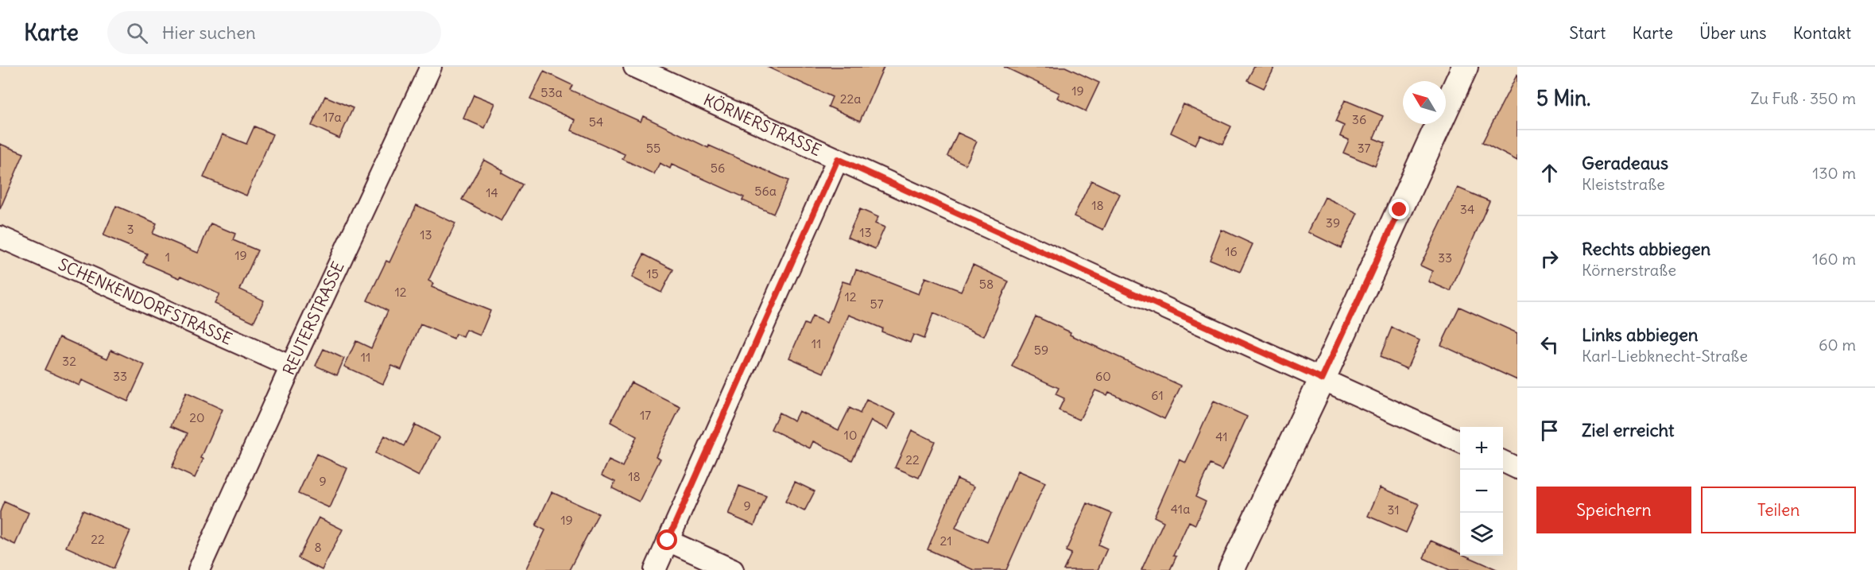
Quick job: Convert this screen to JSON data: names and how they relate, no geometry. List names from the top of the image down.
{
  "streets": {
    "street": ["KÖRNERSTRASSE", "SCHENKENDORFSTRASSE", "REUTERSTRASSE"]
  },
  "crossings": [
    ["SCHENKENDORFSTRASSE", "REUTERSTRASSE"]
  ],
  "house_numbers": [
    "19",
    "53a",
    "22a",
    "17a",
    "36",
    "54",
    "55",
    "37",
    "56",
    "56a",
    "14",
    "18",
    "34",
    "39",
    "3",
    "13",
    "13",
    "16",
    "19",
    "1",
    "33",
    "15",
    "58",
    "12",
    "12",
    "57",
    "11",
    "59",
    "11",
    "32",
    "33",
    "60",
    "61",
    "17",
    "20",
    "10",
    "41",
    "22",
    "18",
    "9",
    "9",
    "41a",
    "31",
    "19",
    "22",
    "21",
    "8"
  ],
  "north": "top left",
  "page": {
    "header": "Karte",
    "search": "Hier suchen",
    "nav": [
      "Start",
      "Karte",
      "Über uns",
      "Kontakt"
    ],
    "heading": ["5 Min.", "Zu Fuß · 350 m"],
    "list": [
      ["Geradeaus", "Kleiststraße", "130 m"],
      ["Rechts abbiegen", "Körnerstraße", "160 m"],
      ["Links abbiegen", "Karl-Liebknecht-Straße", "60 m"],
      "Ziel erreicht"
    ],
    "map_buttons": ["+", "−"],
    "buttons": ["Speichern", "Teilen"]
  }
}
